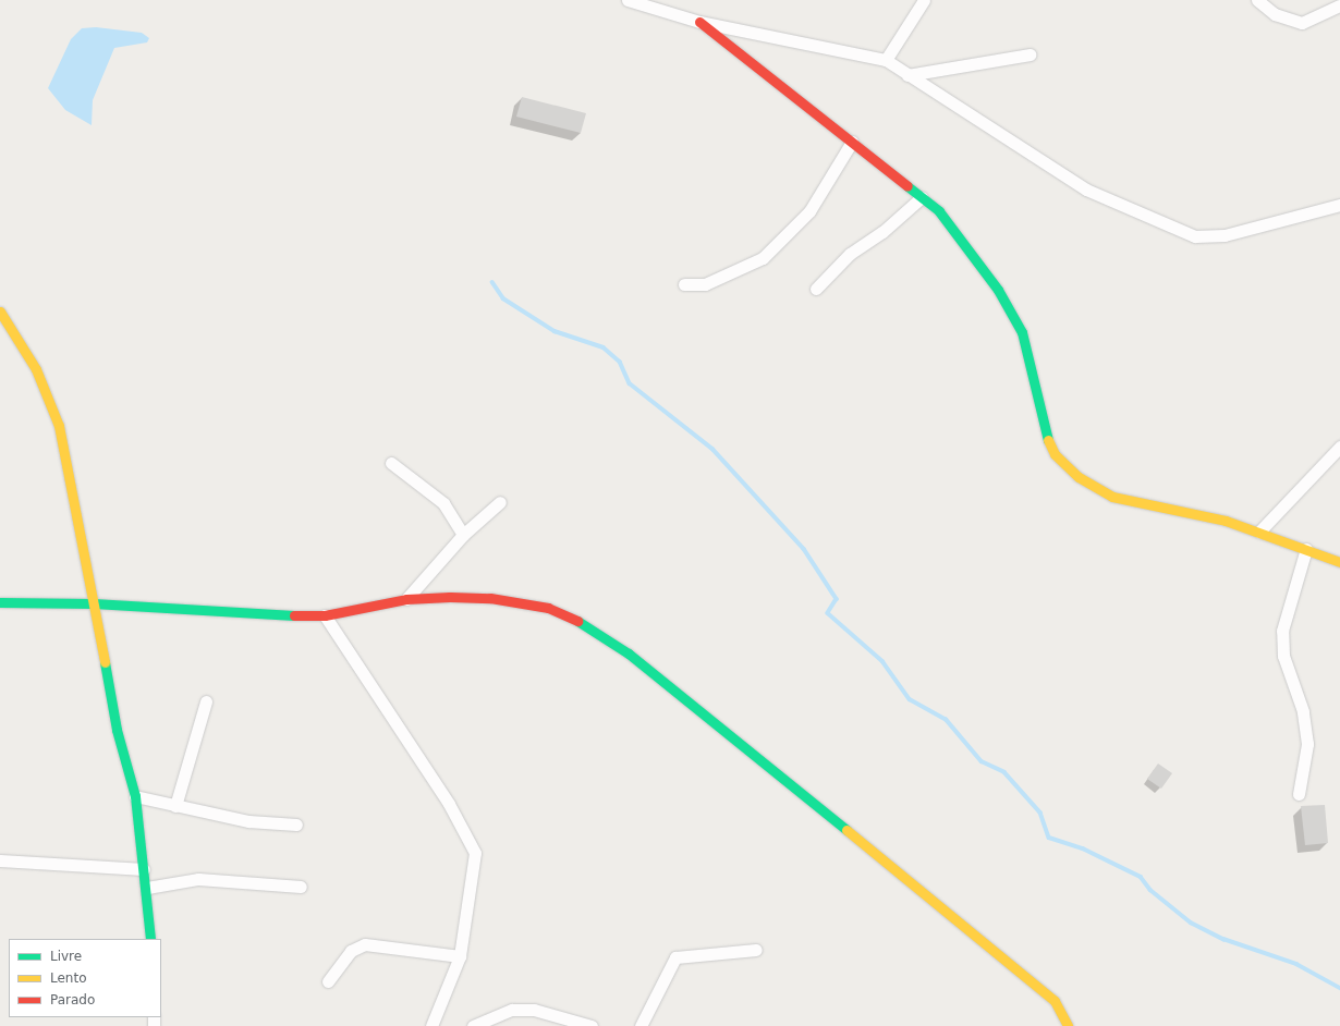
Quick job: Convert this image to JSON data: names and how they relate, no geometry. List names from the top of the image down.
{
  "legend": ["Livre", "Lento", "Parado"]
}
